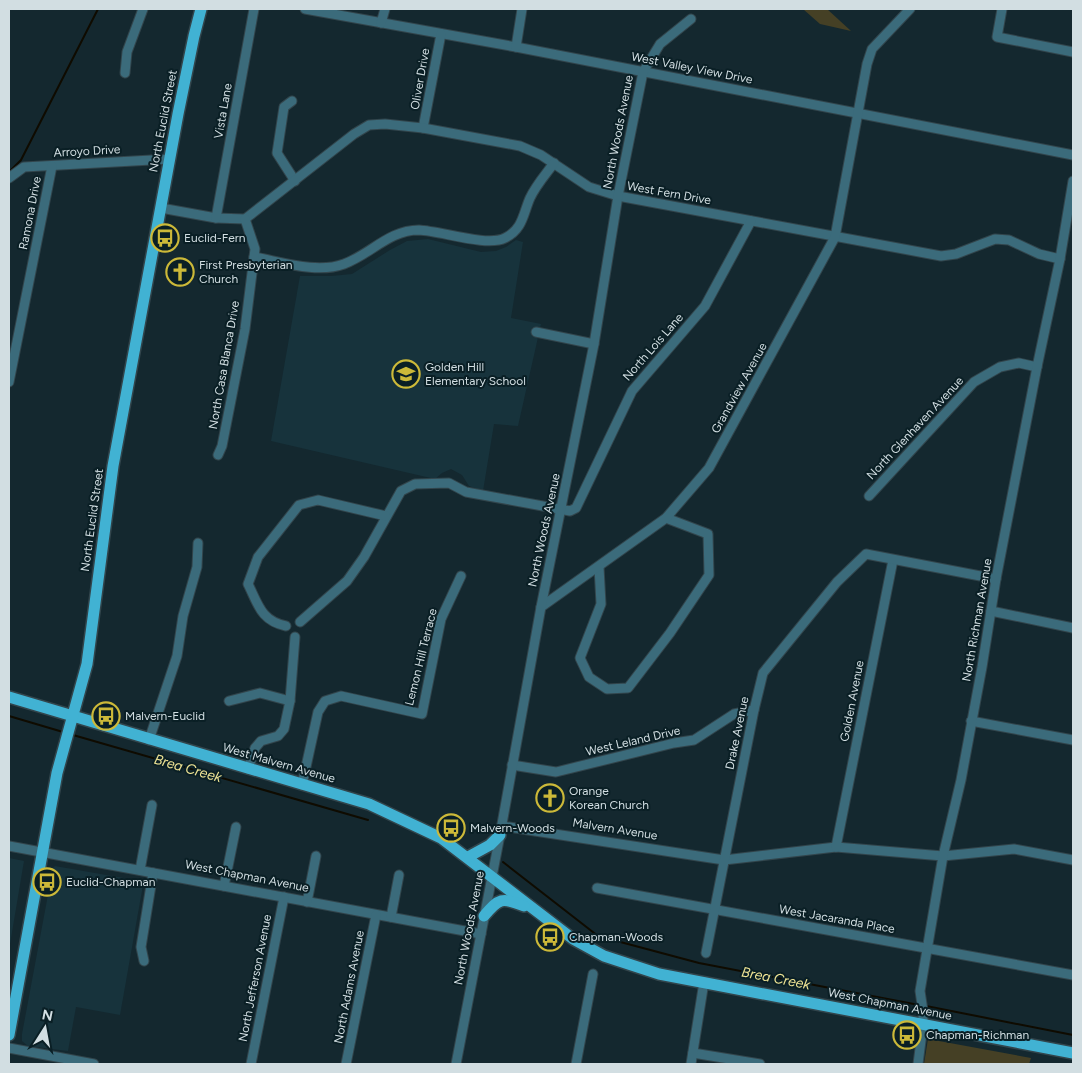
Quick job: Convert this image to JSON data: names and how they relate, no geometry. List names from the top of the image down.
{
  "streets": {
    "main road": ["North Euclid Street", "West Malvern Avenue", "West Chapman Avenue"],
    "street": [
      "West Valley View Drive",
      "Oliver Drive",
      "Vista Lane",
      "North Woods Avenue",
      "Arroyo Drive",
      "West Fern Drive",
      "Ramona Drive",
      "North Lois Lane",
      "North Casa Blanca Drive",
      "Grandview Avenue",
      "North Glenhaven Avenue",
      "North Richman Avenue",
      "Lemon Hill Terrace",
      "Golden Avenue",
      "Drake Avenue",
      "West Leland Drive",
      "Malvern Avenue",
      "West Jacaranda Place",
      "North Jefferson Avenue",
      "North Adams Avenue"
    ]
  },
  "crossings": [
    ["West Valley View Drive", "Oliver Drive"],
    ["West Valley View Drive", "North Woods Avenue"],
    ["West Valley View Drive", "Grandview Avenue"],
    ["Oliver Drive", "West Fern Drive"],
    ["North Euclid Street", "Arroyo Drive"],
    ["North Euclid Street", "West Malvern Avenue"],
    ["North Euclid Street", "West Chapman Avenue"],
    ["North Woods Avenue", "West Fern Drive"],
    ["North Woods Avenue", "North Lois Lane"],
    ["North Woods Avenue", "Grandview Avenue"],
    ["North Woods Avenue", "West Leland Drive"],
    ["North Woods Avenue", "Malvern Avenue"],
    ["North Woods Avenue", "West Chapman Avenue"],
    ["Arroyo Drive", "Ramona Drive"],
    ["West Fern Drive", "North Lois Lane"],
    ["West Fern Drive", "North Casa Blanca Drive"],
    ["West Fern Drive", "Grandview Avenue"],
    ["West Fern Drive", "North Richman Avenue"],
    ["North Glenhaven Avenue", "North Richman Avenue"],
    ["North Richman Avenue", "West Chapman Avenue"],
    ["North Richman Avenue", "West Jacaranda Place"],
    ["Lemon Hill Terrace", "West Malvern Avenue"],
    ["Golden Avenue", "Drake Avenue"],
    ["Drake Avenue", "West Leland Drive"],
    ["Drake Avenue", "Malvern Avenue"],
    ["Drake Avenue", "West Jacaranda Place"],
    ["West Malvern Avenue", "West Chapman Avenue"],
    ["West Chapman Avenue", "North Jefferson Avenue"],
    ["West Chapman Avenue", "North Adams Avenue"]
  ],
  "water": ["Brea Creek"],
  "places": {
    "bus stop": [
      "Euclid-Fern",
      "Malvern-Euclid",
      "Malvern-Woods",
      "Euclid-Chapman",
      "Chapman-Woods",
      "Chapman-Richman"
    ],
    "church": ["First Presbyterian Church", "Orange Korean Church"],
    "school or university": ["Golden Hill Elementary School"]
  },
  "north": "top"
}
